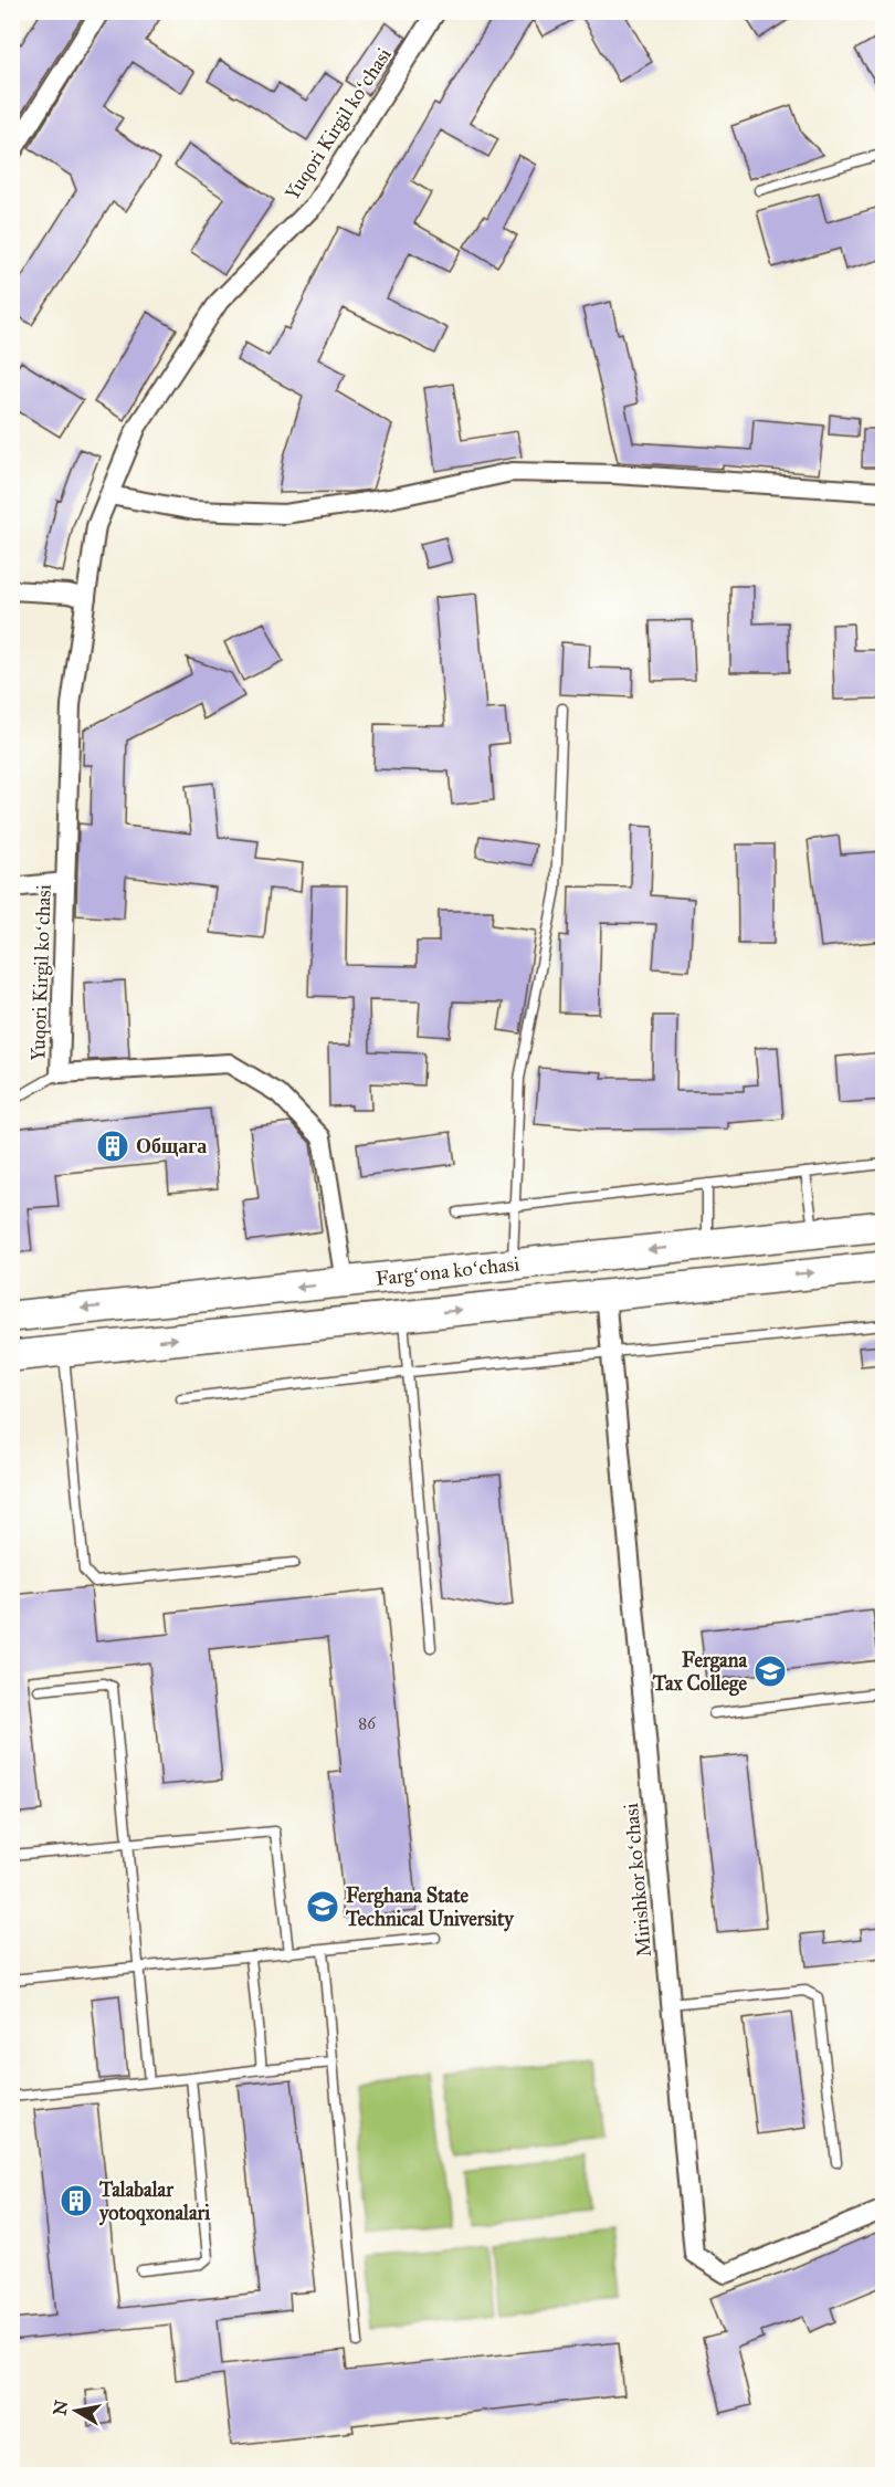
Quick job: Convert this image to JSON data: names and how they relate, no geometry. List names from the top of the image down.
{
  "streets": {
    "main road": ["Fargʻona koʻchasi"],
    "street": ["Yuqori Kirgil koʻchasi", "Mirishkor koʻchasi"]
  },
  "crossings": [
    ["Yuqori Kirgil koʻchasi", "Fargʻona koʻchasi"],
    ["Fargʻona koʻchasi", "Mirishkor koʻchasi"]
  ],
  "places": {
    "building": ["Общага", "Talabalar yotoqxonalari"],
    "school or university": ["Fergana Tax College", "Ferghana State Technical University"]
  },
  "house_numbers": ["86"],
  "north": "left"
}
